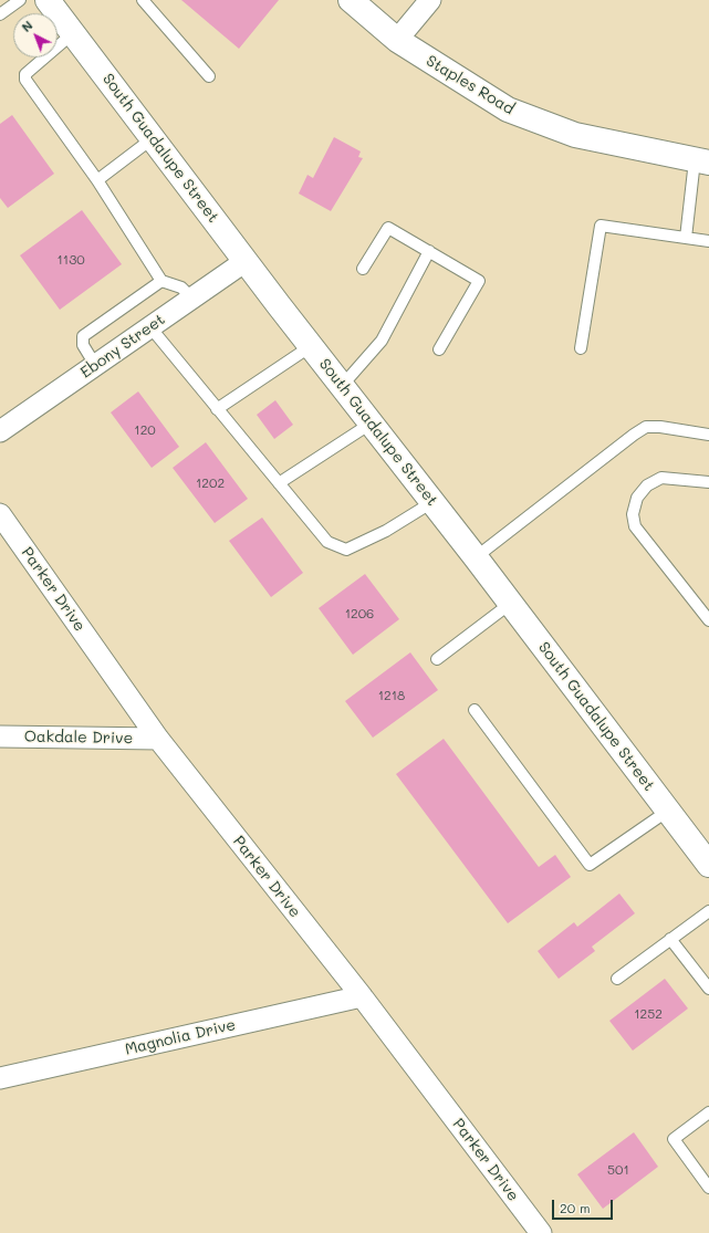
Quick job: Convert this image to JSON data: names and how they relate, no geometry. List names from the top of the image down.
{
  "streets": {
    "main road": ["Staples Road", "South Guadalupe Street"],
    "street": [
      "Ebony Street",
      "Parker Drive",
      "Oakdale Drive",
      "Magnolia Drive"
    ]
  },
  "crossings": [
    ["South Guadalupe Street", "Ebony Street"],
    ["Parker Drive", "Oakdale Drive"],
    ["Parker Drive", "Magnolia Drive"]
  ],
  "house_numbers": [
    "1130",
    "120",
    "1202",
    "1206",
    "1218",
    "1252",
    "501"
  ],
  "scale_bar": "20 m",
  "north": "top left"
}
